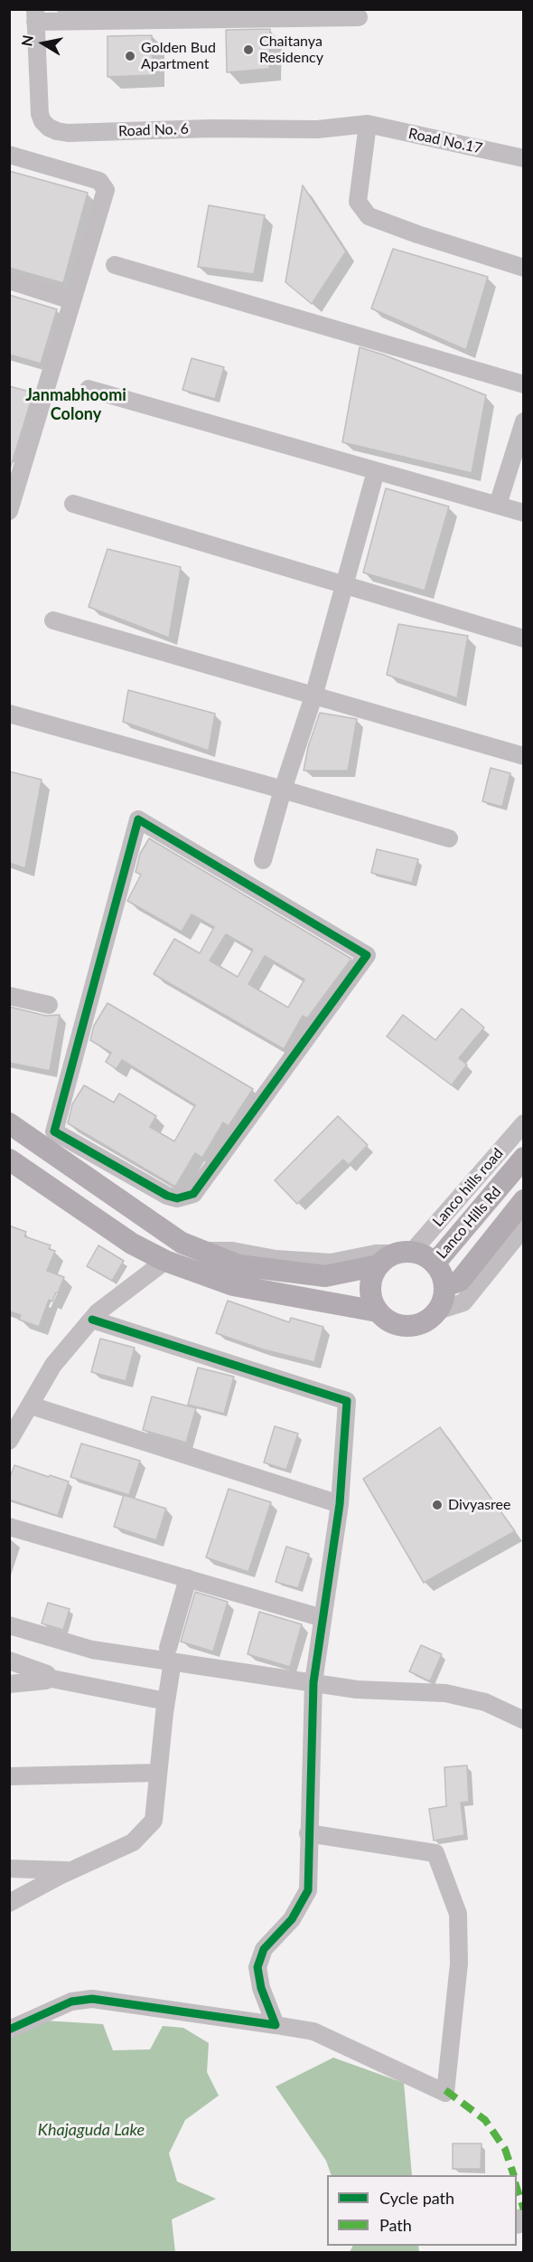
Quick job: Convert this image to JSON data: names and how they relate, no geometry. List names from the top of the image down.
{
  "streets": {
    "main road": ["Lanco Hills Rd"],
    "street": ["Road No. 6", "Road No.17", "Lanco hills road"]
  },
  "crossings": [
    ["Road No. 6", "Road No.17"],
    ["Lanco hills road", "Lanco Hills Rd"]
  ],
  "districts": ["Janmabhoomi Colony"],
  "water": ["Khajaguda Lake"],
  "places": ["Chaitanya Residency", "Golden Bud Apartment", "Divyasree"],
  "legend": ["Cycle path", "Path"],
  "north": "left"
}
